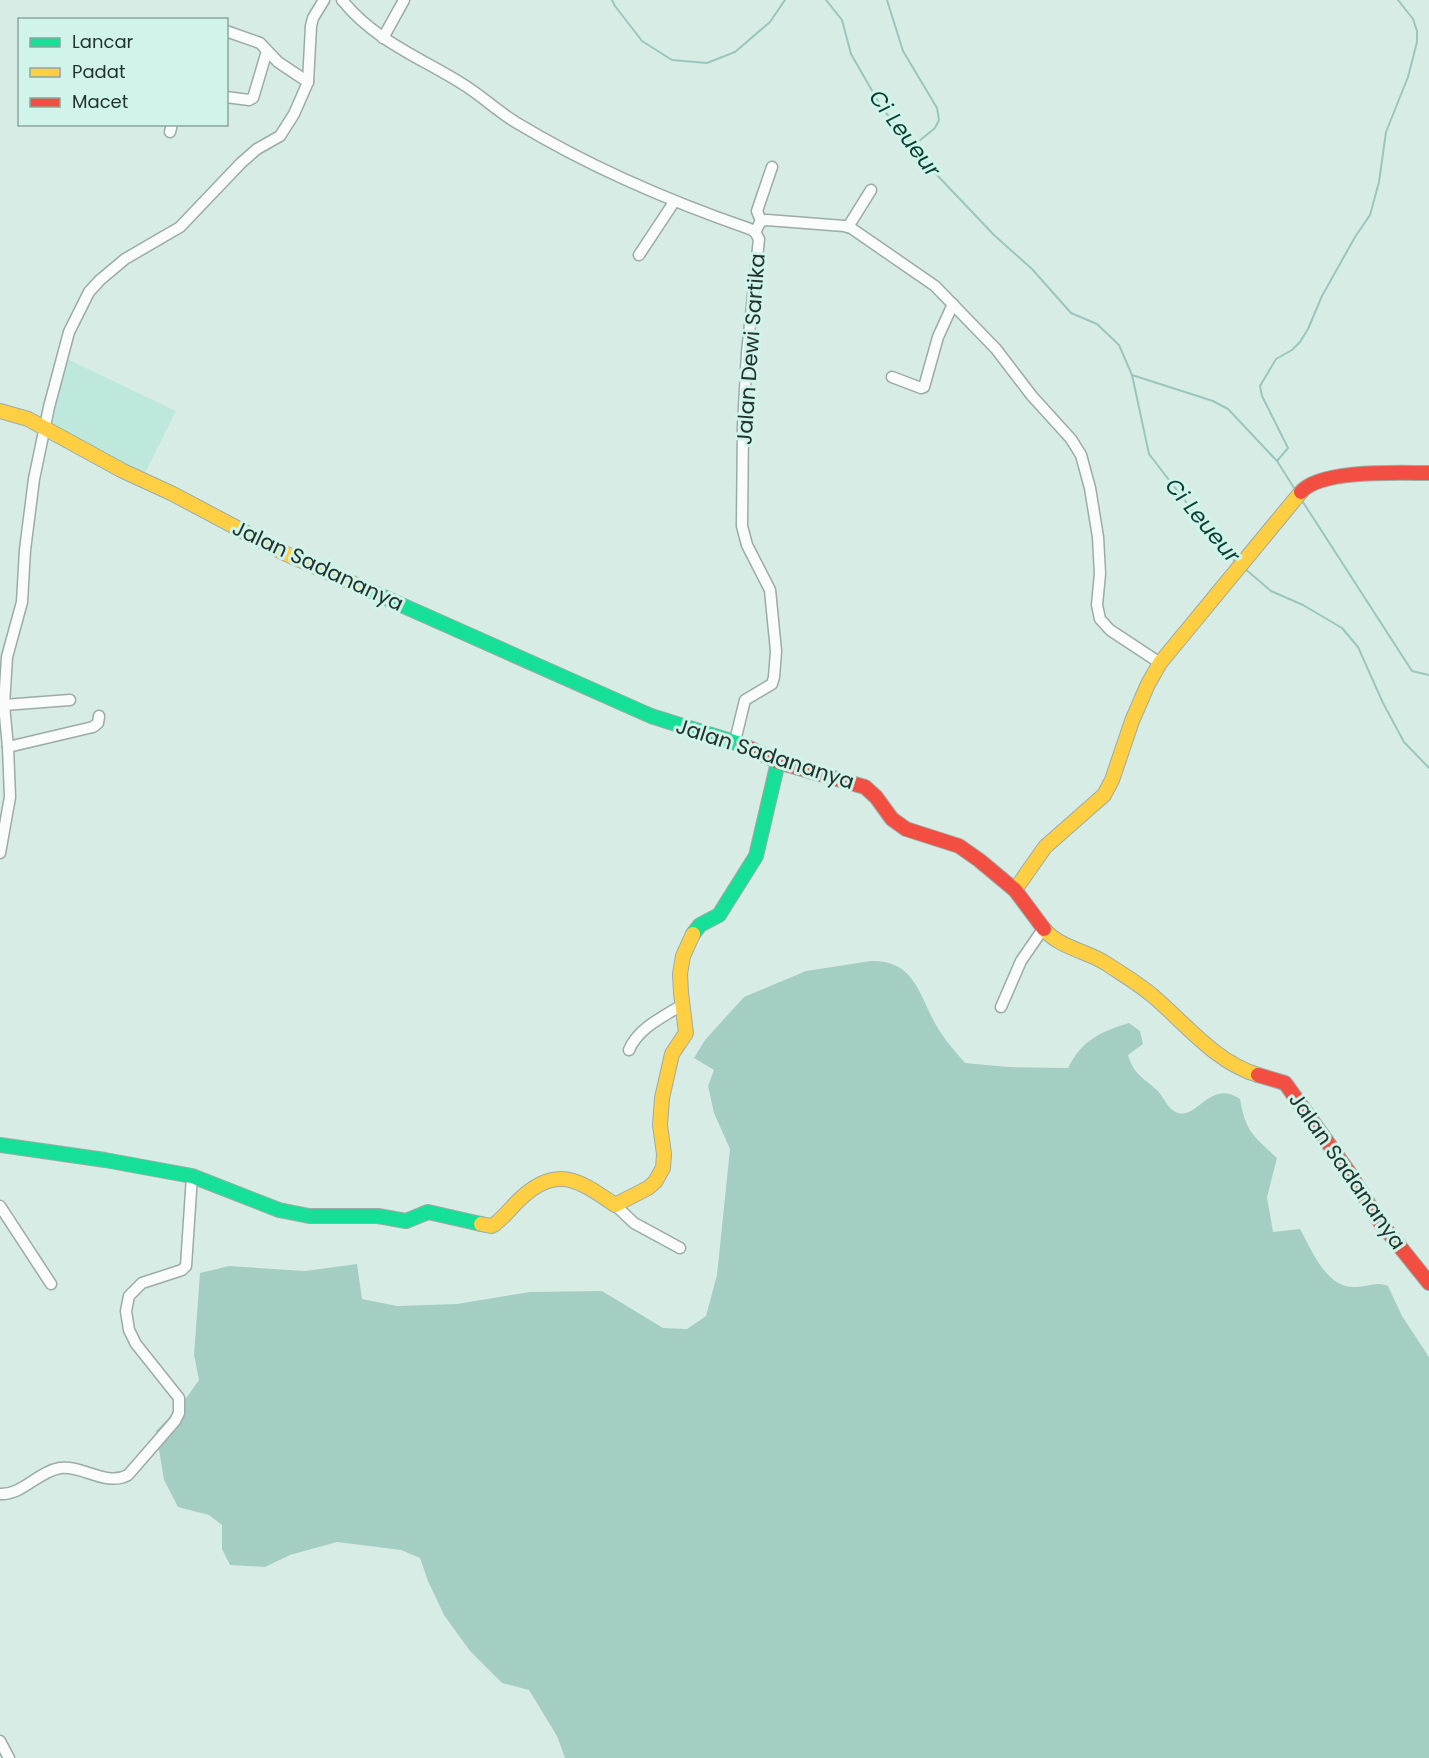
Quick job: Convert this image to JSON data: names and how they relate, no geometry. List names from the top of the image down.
{
  "streets": {
    "street": ["Jalan Dewi Sartika", "Jalan Sadananya"]
  },
  "crossings": [
    ["Jalan Dewi Sartika", "Jalan Sadananya"]
  ],
  "water": ["Ci Leueur"],
  "legend": ["Lancar", "Padat", "Macet"]
}
